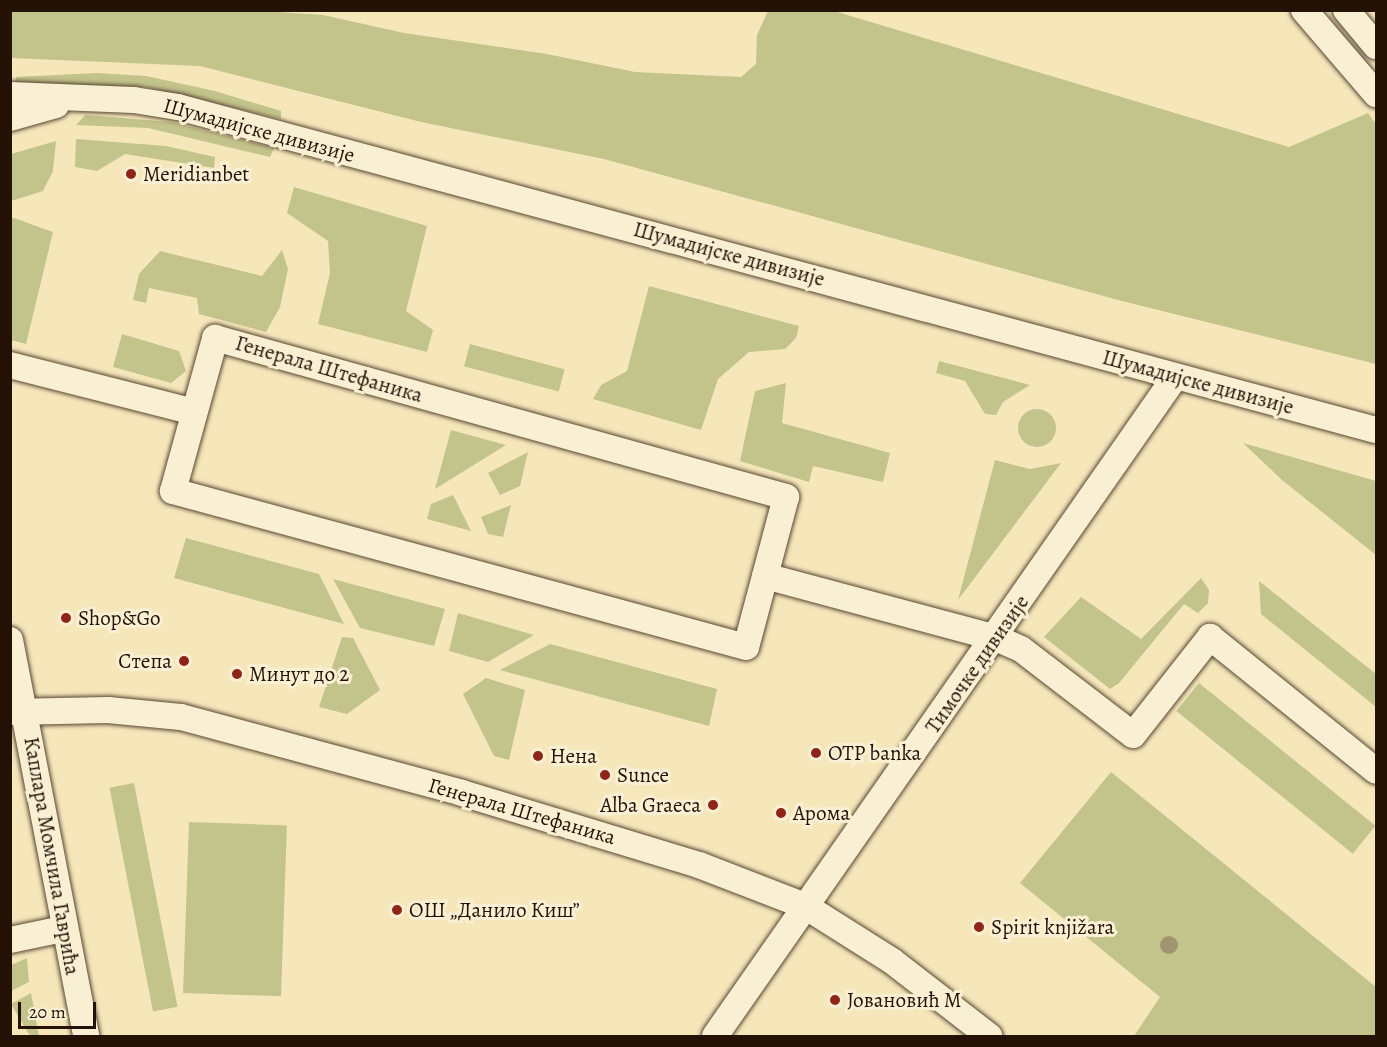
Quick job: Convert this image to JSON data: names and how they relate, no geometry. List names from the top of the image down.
{
  "streets": {
    "street": [
      "Шумадијске дивизије",
      "Генерала Штефаника",
      "Тимочке дивизије",
      "Каплара Момчила Гаврића"
    ]
  },
  "crossings": [
    ["Шумадијске дивизије", "Тимочке дивизије"],
    ["Генерала Штефаника", "Тимочке дивизије"],
    ["Генерала Штефаника", "Каплара Момчила Гаврића"]
  ],
  "places": [
    "Meridianbet",
    "Shop&Go",
    "Степа",
    "Минут до 2",
    "OTP banka",
    "Нена",
    "Sunce",
    "Alba Graeca",
    "Арома",
    "ОШ „Данило Киш”",
    "Spirit knjižara",
    "Јовановић М"
  ],
  "scale_bar": "20 m"
}
